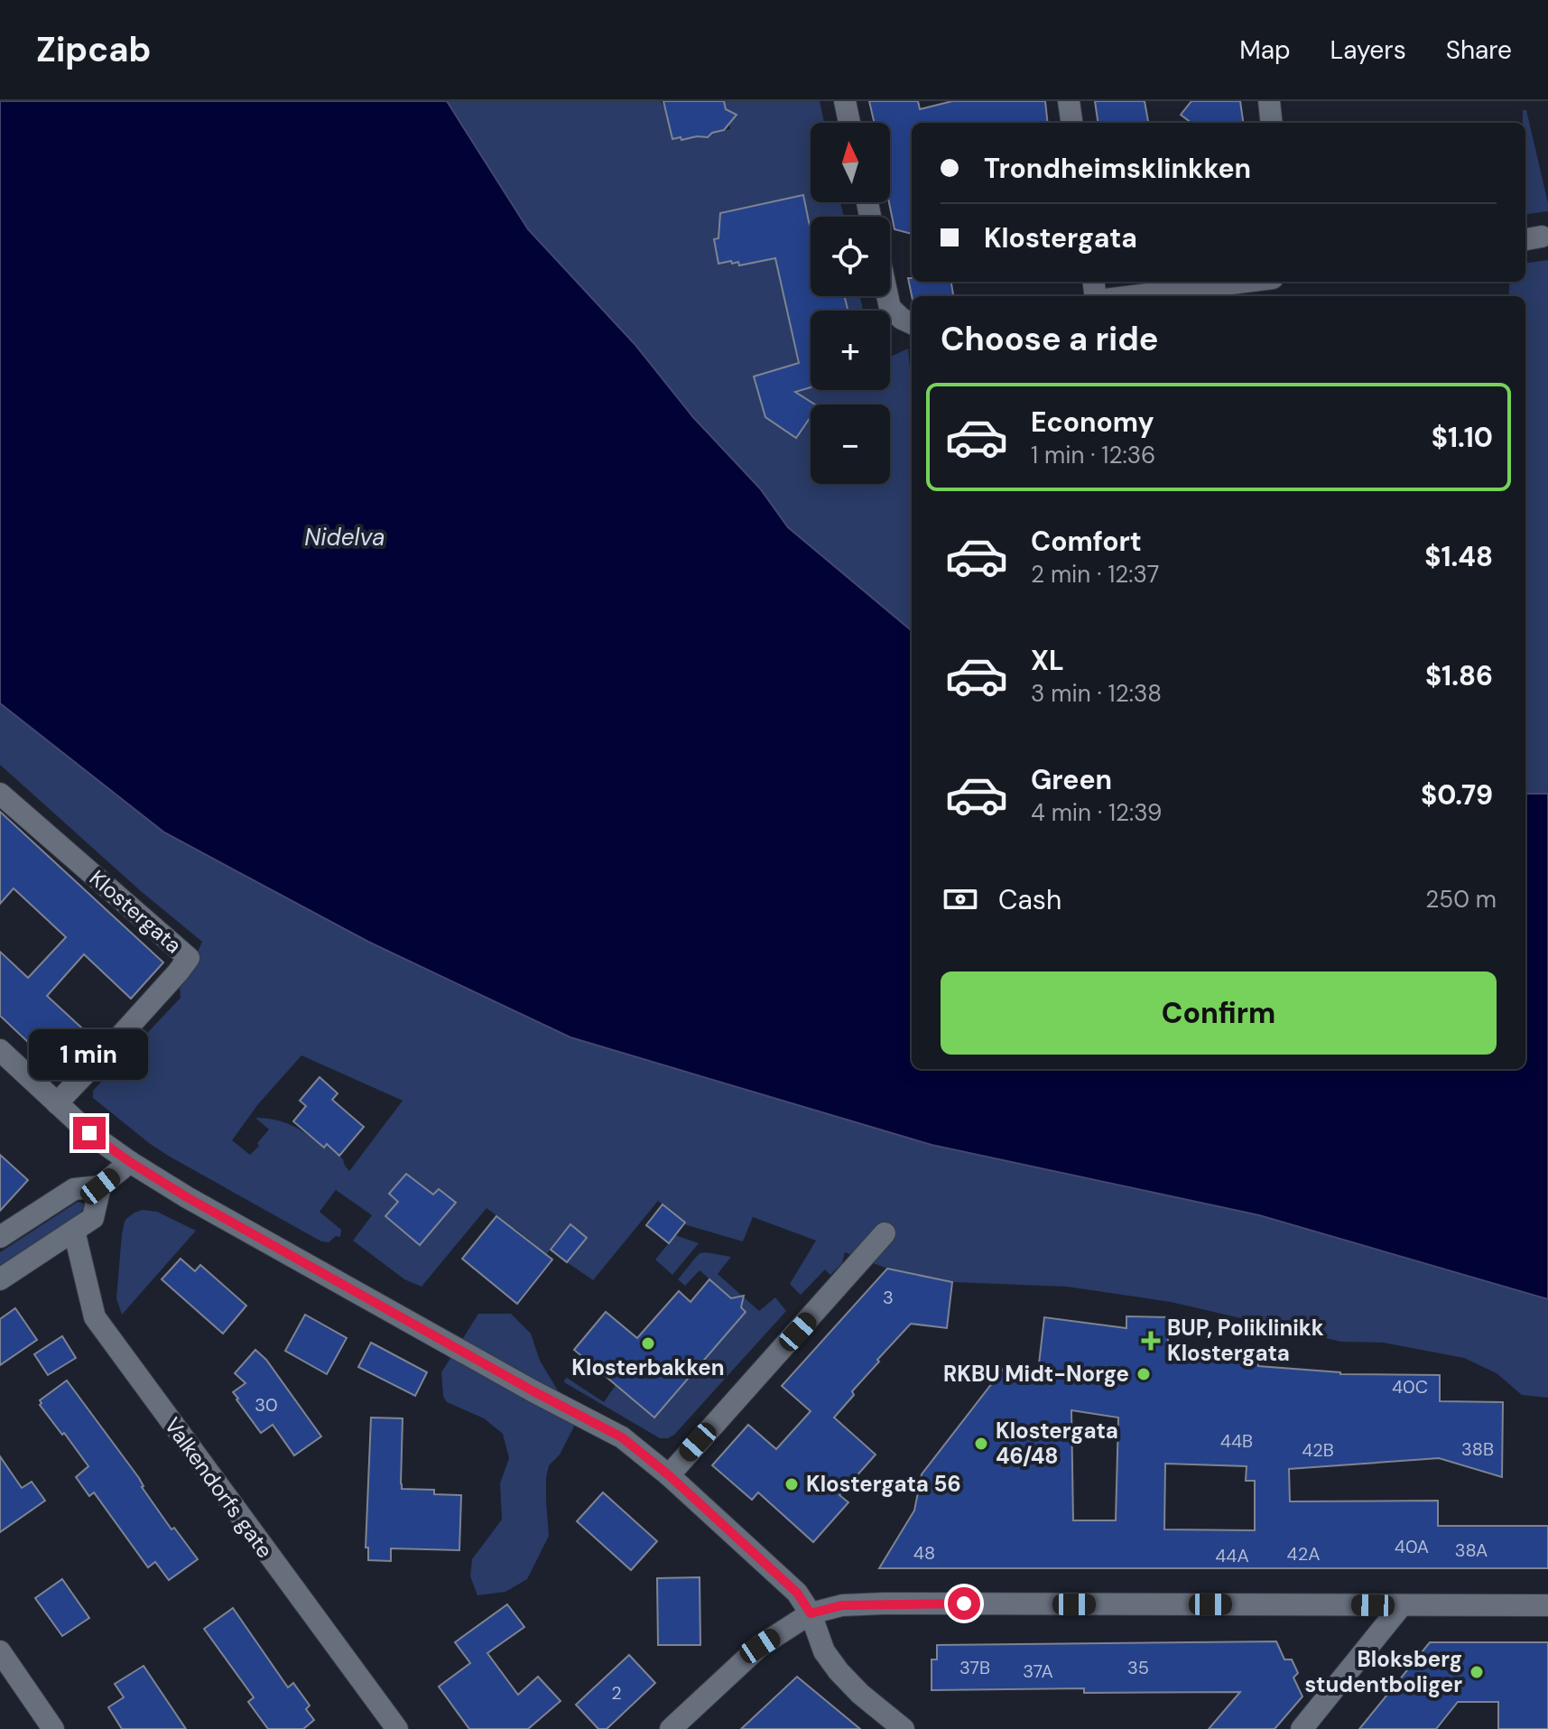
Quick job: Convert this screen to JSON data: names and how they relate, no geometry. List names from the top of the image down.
{
  "streets": {
    "street": ["Klostergata", "Valkendorfs gate"]
  },
  "water": ["Nidelva"],
  "places": {
    "health": ["BUP, Poliklinikk Klostergata"],
    "other": [
      "Klosterbakken",
      "RKBU Midt-Norge",
      "Klostergata 46/48",
      "Klostergata 56",
      "Bloksberg studentboliger"
    ]
  },
  "house_numbers": [
    "3",
    "40C",
    "30",
    "44B",
    "38B",
    "42B",
    "40A",
    "38A",
    "48",
    "42A",
    "44A",
    "37B",
    "35",
    "37A",
    "2"
  ],
  "north": "top",
  "page": {
    "header": "Zipcab",
    "nav": ["Map", "Layers", "Share"],
    "map_buttons": ["+", "−"],
    "banner": ["Trondheimsklinkken", "Klostergata"],
    "heading": "Choose a ride",
    "list": [
      {
        "name": "Economy",
        "note": "1 min · 12:36",
        "value": "$1.10"
      },
      {
        "name": "Comfort",
        "note": "2 min · 12:37",
        "value": "$1.48"
      },
      {
        "name": "XL",
        "note": "3 min · 12:38",
        "value": "$1.86"
      },
      {
        "name": "Green",
        "note": "4 min · 12:39",
        "value": "$0.79"
      }
    ],
    "pay": ["Cash", "250 m"],
    "buttons": "Confirm",
    "bubble": "1 min"
  }
}
